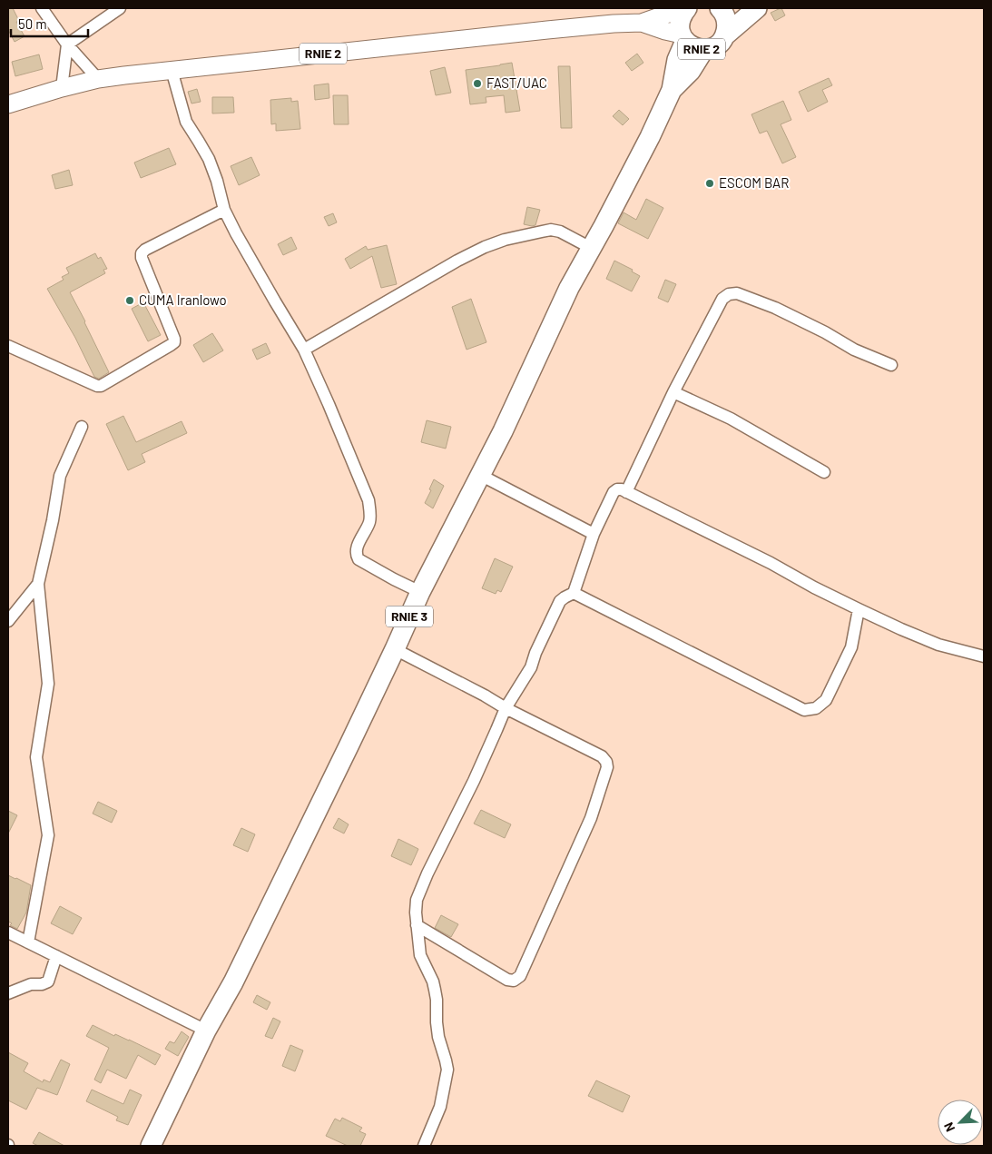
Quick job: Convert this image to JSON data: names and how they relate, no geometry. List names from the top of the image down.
{
  "streets": {
    "highway": ["RNIE 2", "RNIE 3"]
  },
  "crossings": [
    ["RNIE 2", "RNIE 3"]
  ],
  "places": ["FAST/UAC", "ESCOM BAR", "CUMA Iranlowo"],
  "scale_bar": "50 m",
  "north": "bottom left"
}
